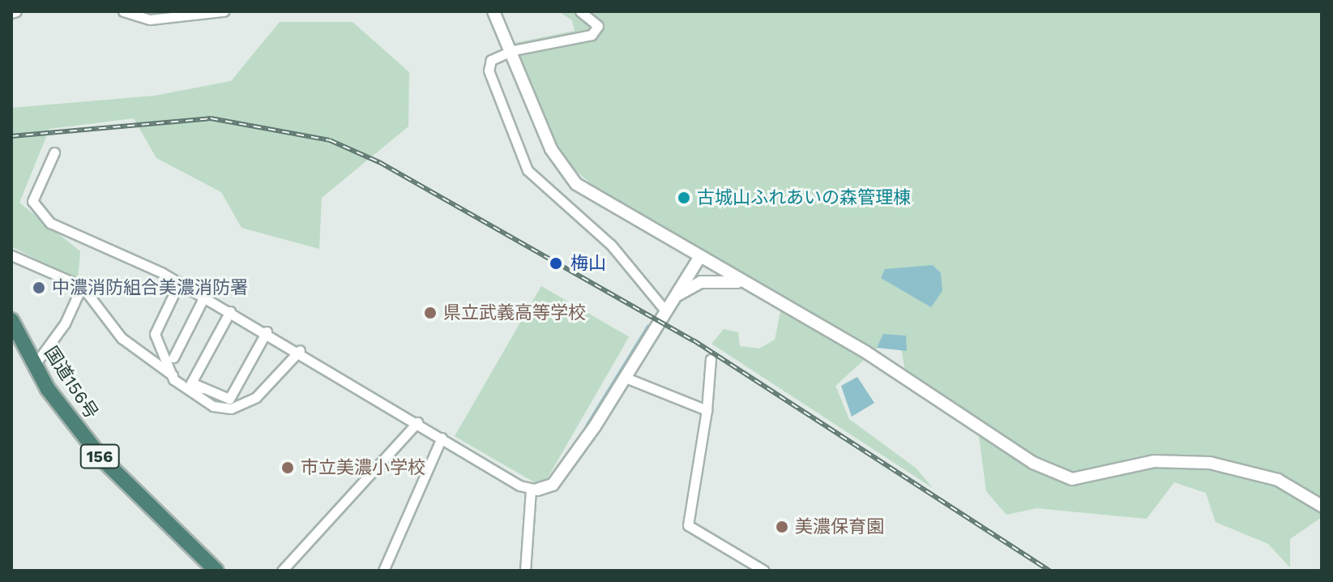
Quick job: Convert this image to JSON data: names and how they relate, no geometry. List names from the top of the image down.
{
  "streets": {
    "highway": ["国道156号", "156"]
  },
  "places": [
    "古城山ふれあいの森管理棟",
    "梅山",
    "中濃消防組合美濃消防署",
    "県立武義高等学校",
    "市立美濃小学校",
    "美濃保育園"
  ]
}
